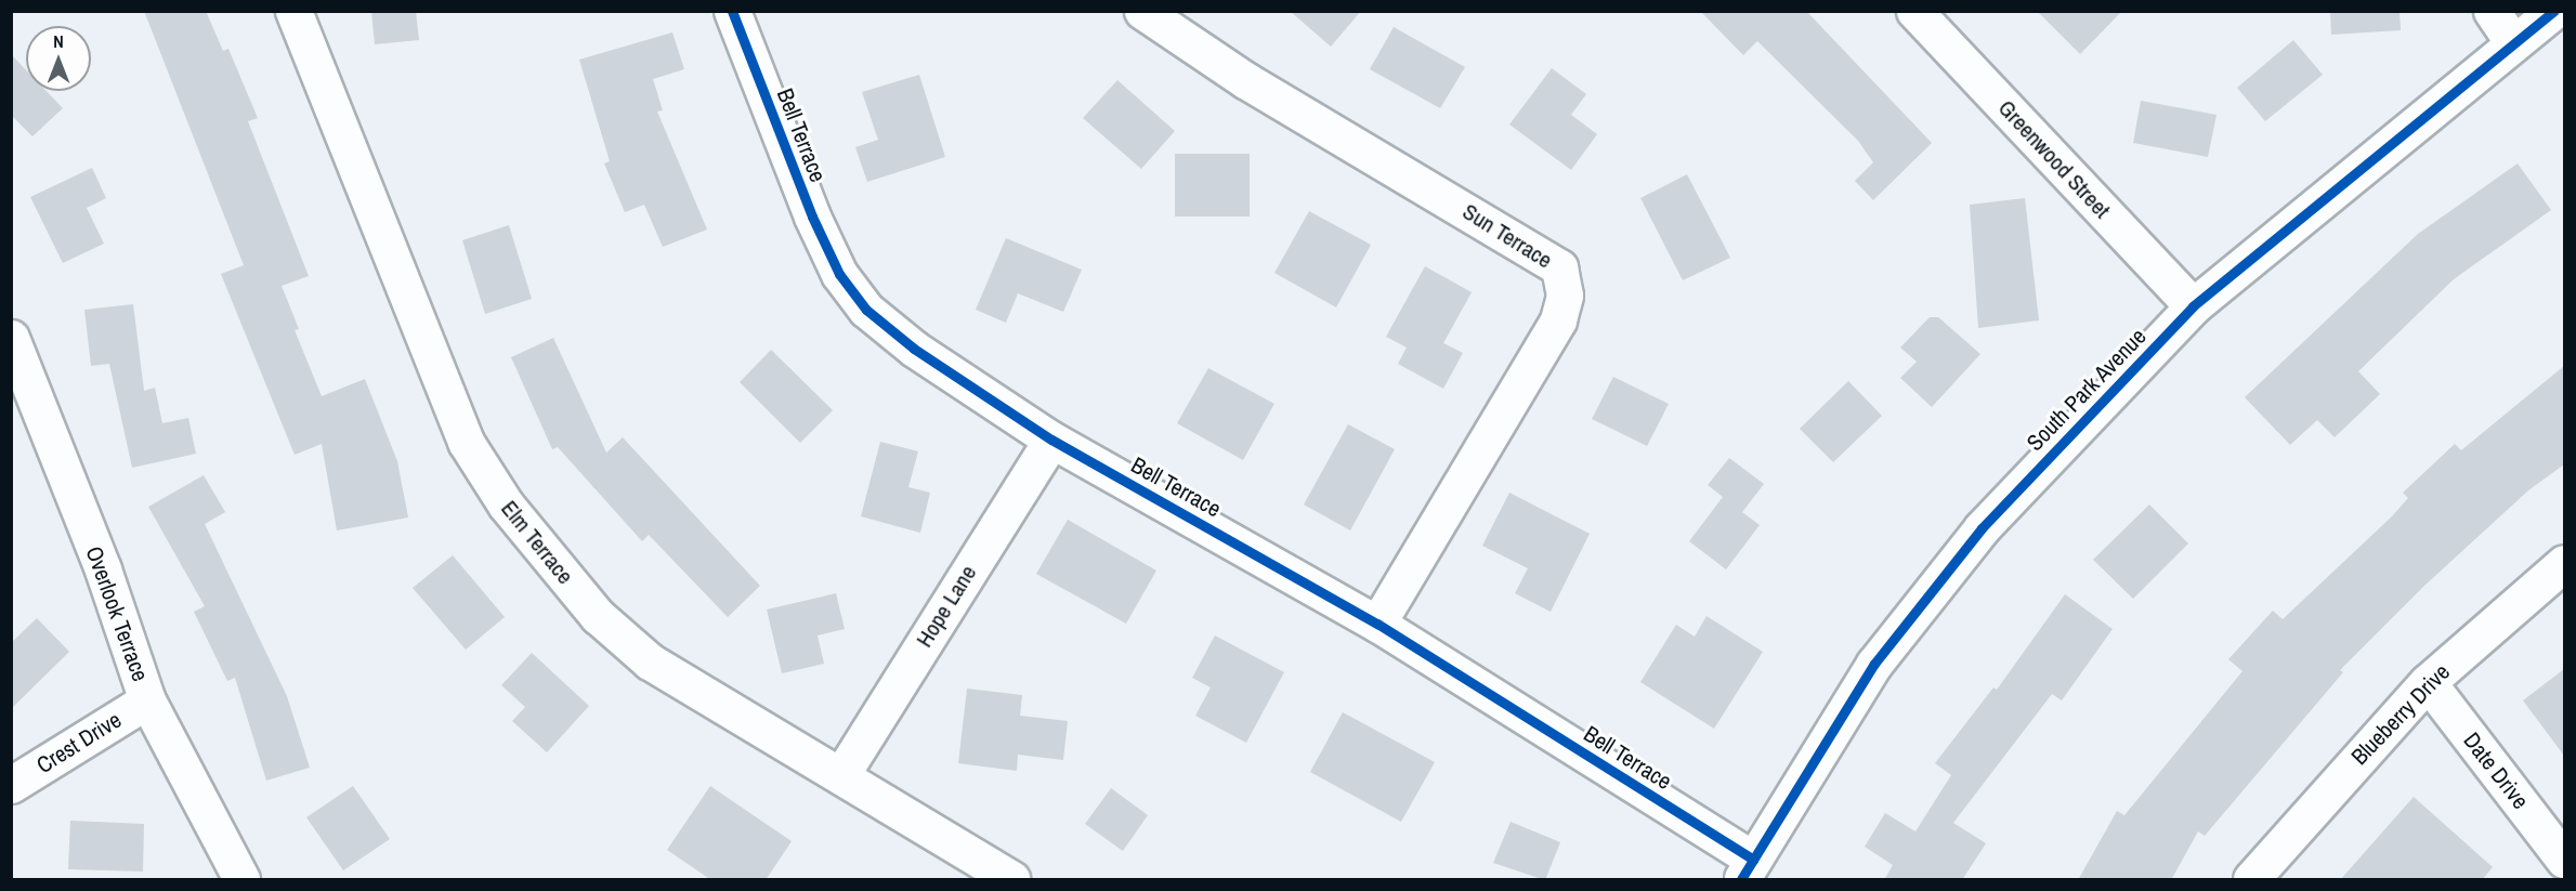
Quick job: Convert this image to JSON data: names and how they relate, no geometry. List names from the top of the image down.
{
  "streets": {
    "street": [
      "Bell Terrace",
      "Greenwood Street",
      "Sun Terrace",
      "South Park Avenue",
      "Elm Terrace",
      "Hope Lane",
      "Overlook Terrace",
      "Blueberry Drive",
      "Crest Drive",
      "Date Drive"
    ]
  },
  "crossings": [
    ["Bell Terrace", "Sun Terrace"],
    ["Bell Terrace", "South Park Avenue"],
    ["Bell Terrace", "Hope Lane"],
    ["Greenwood Street", "South Park Avenue"],
    ["Elm Terrace", "Hope Lane"],
    ["Overlook Terrace", "Crest Drive"],
    ["Blueberry Drive", "Date Drive"]
  ],
  "north": "top"
}
